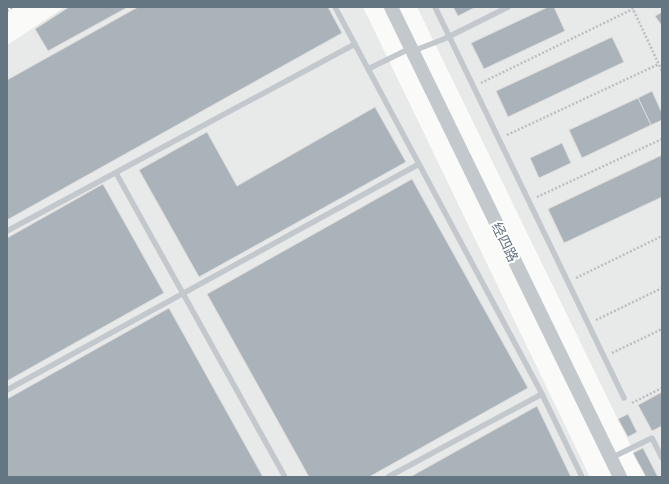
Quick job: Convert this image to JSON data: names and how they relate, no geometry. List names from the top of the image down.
{
  "streets": {
    "street": ["经四路"]
  }
}
